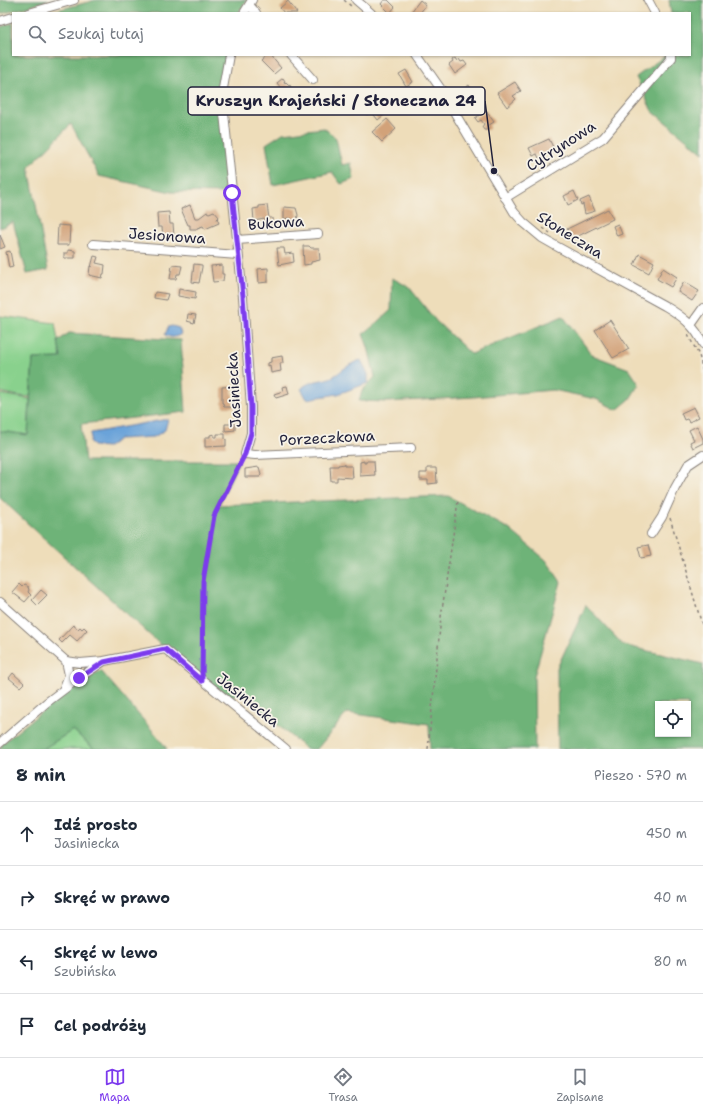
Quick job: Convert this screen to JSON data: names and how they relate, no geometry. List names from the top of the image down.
{
  "streets": {
    "street": [
      "Cytrynowa",
      "Bukowa",
      "Słoneczna",
      "Jesionowa",
      "Jasiniecka",
      "Porzeczkowa"
    ]
  },
  "crossings": [
    ["Cytrynowa", "Słoneczna"],
    ["Bukowa", "Jasiniecka"],
    ["Jesionowa", "Jasiniecka"],
    ["Jasiniecka", "Porzeczkowa"]
  ],
  "places": ["Kruszyn Krajeński / Słoneczna 24"],
  "page": {
    "search": "Szukaj tutaj",
    "heading": ["8 min", "Pieszo · 570 m"],
    "list": [
      ["Idź prosto", "Jasiniecka", "450 m"],
      ["Skręć w prawo", "40 m"],
      ["Skręć w lewo", "Szubińska", "80 m"],
      "Cel podróży"
    ],
    "nav": ["Mapa", "Trasa", "Zapisane"]
  }
}
